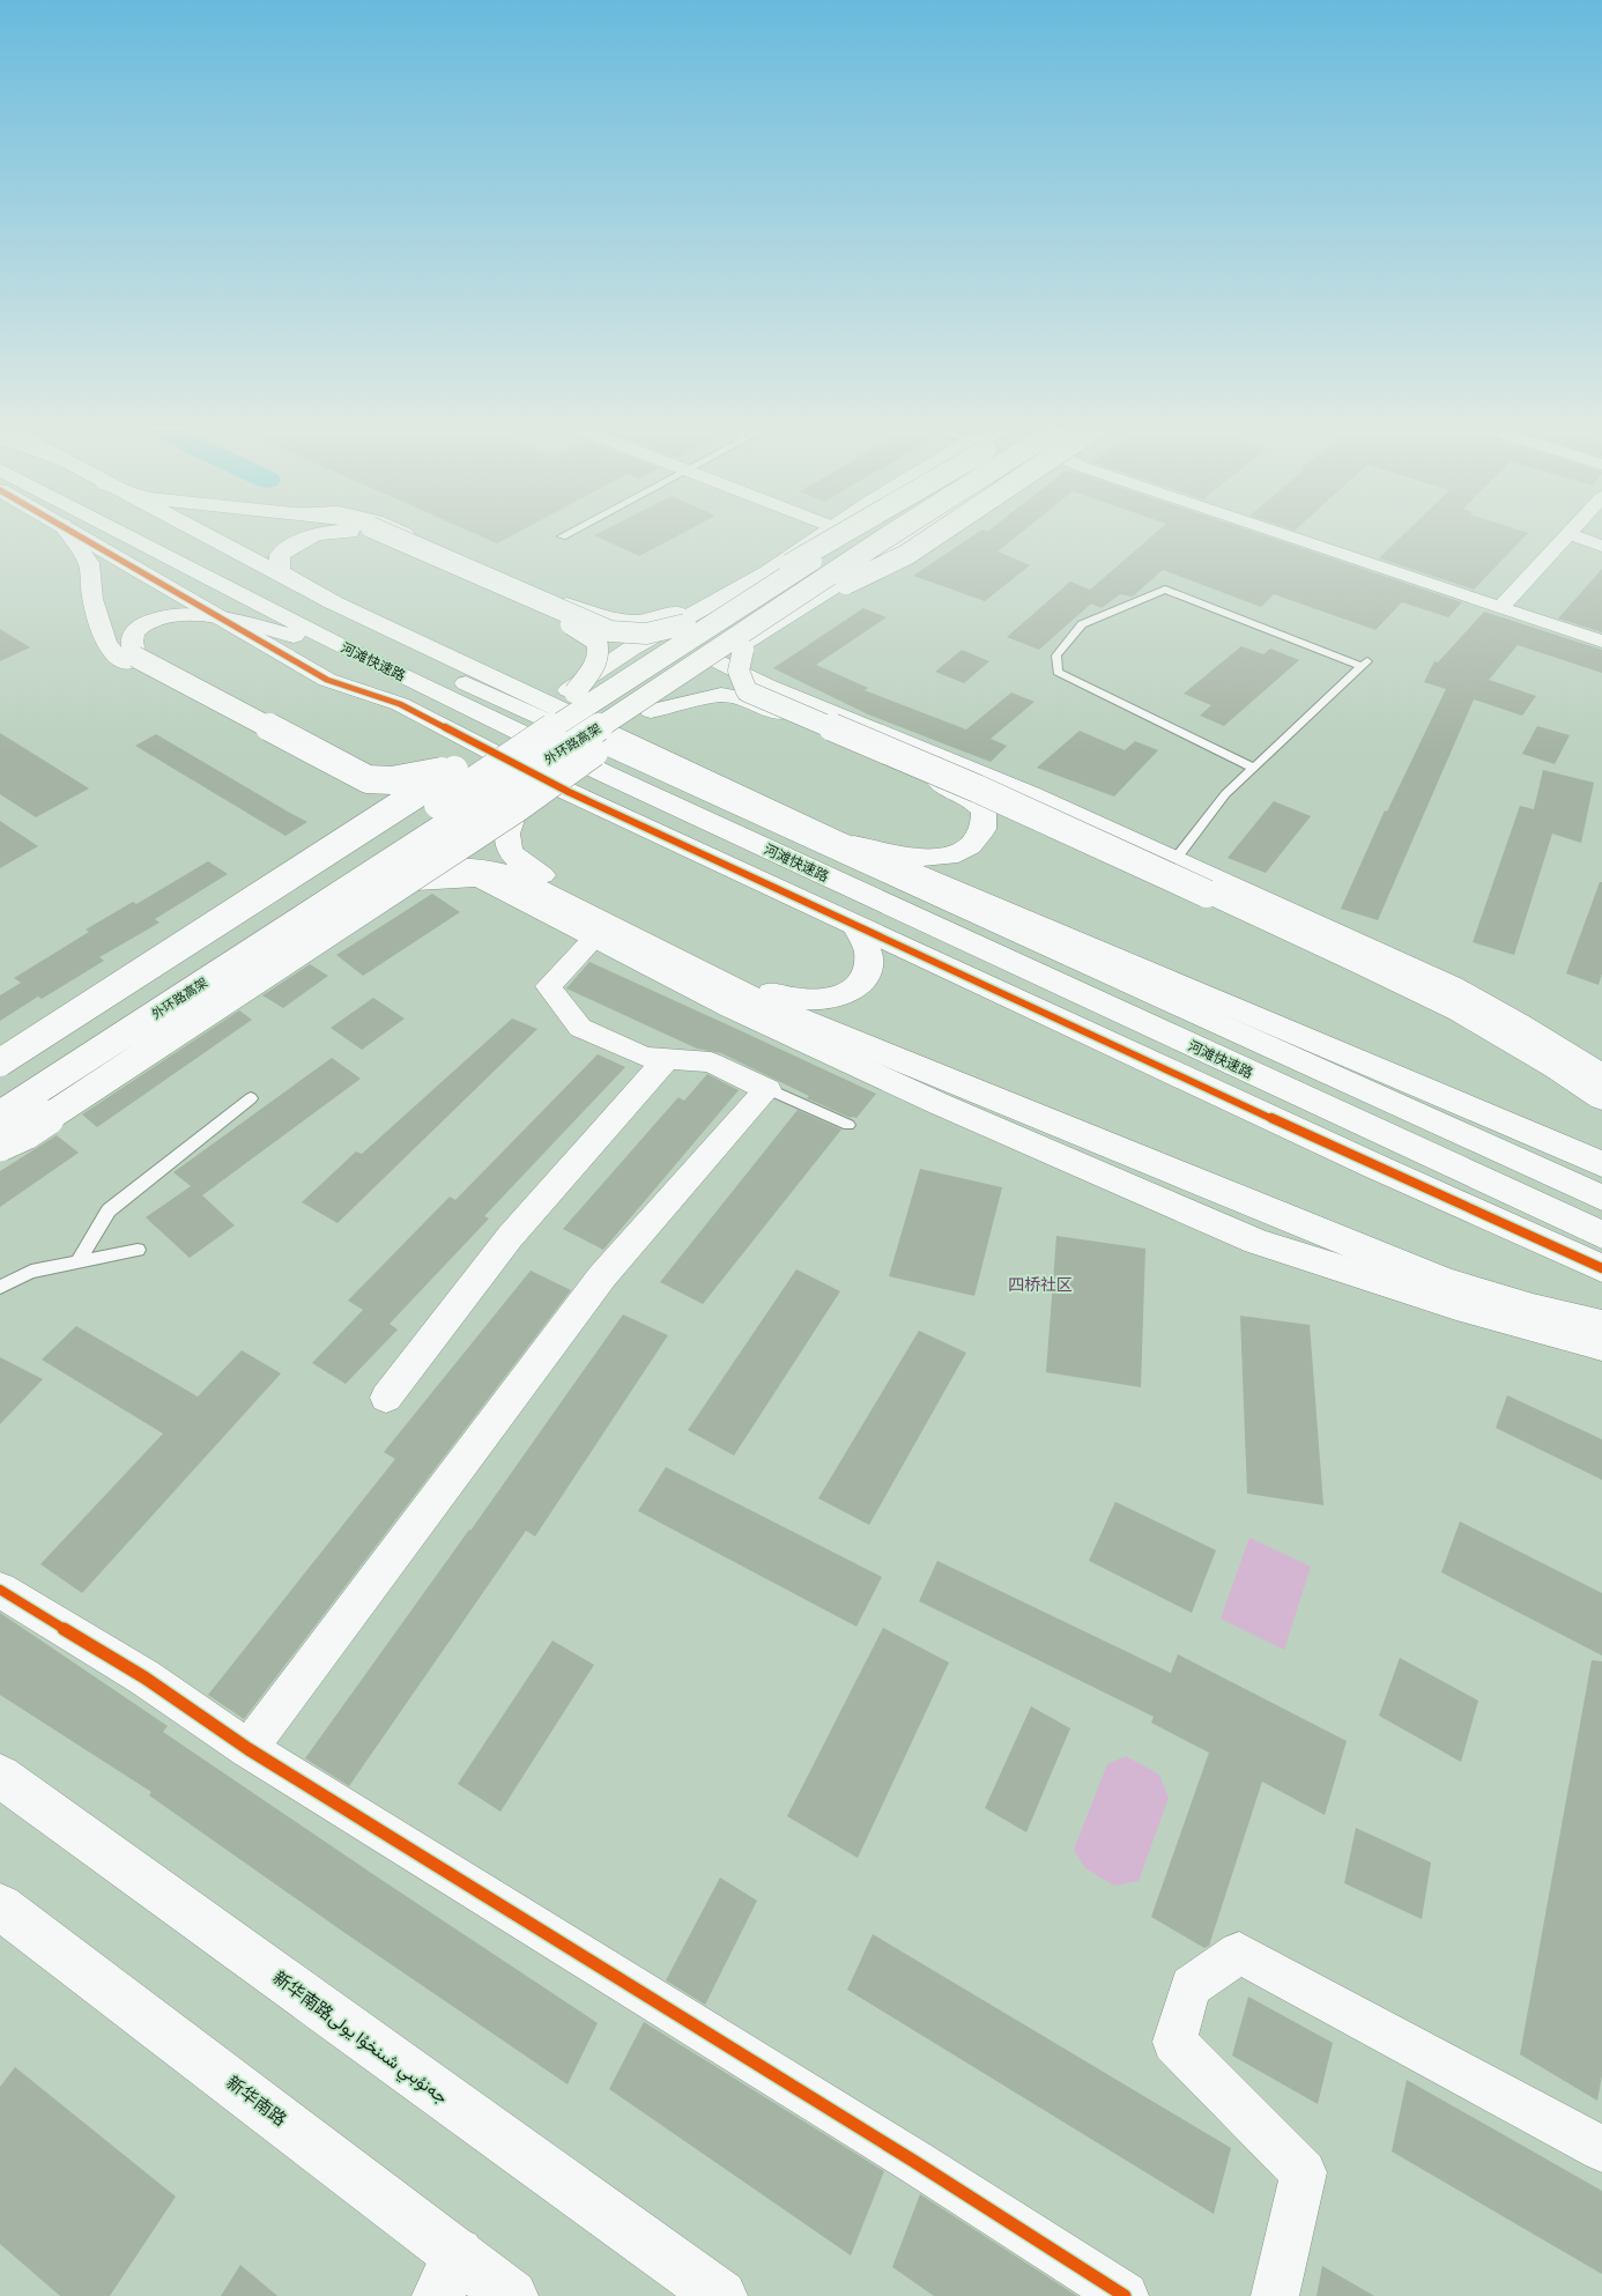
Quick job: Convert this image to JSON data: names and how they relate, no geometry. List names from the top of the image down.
{
  "streets": {
    "main road": [
      "河滩快速路",
      "外环路高架",
      "新华南路جەنۇبىي شىنخۇا يولى",
      "新华南路"
    ]
  },
  "districts": ["四桥社区"]
}
